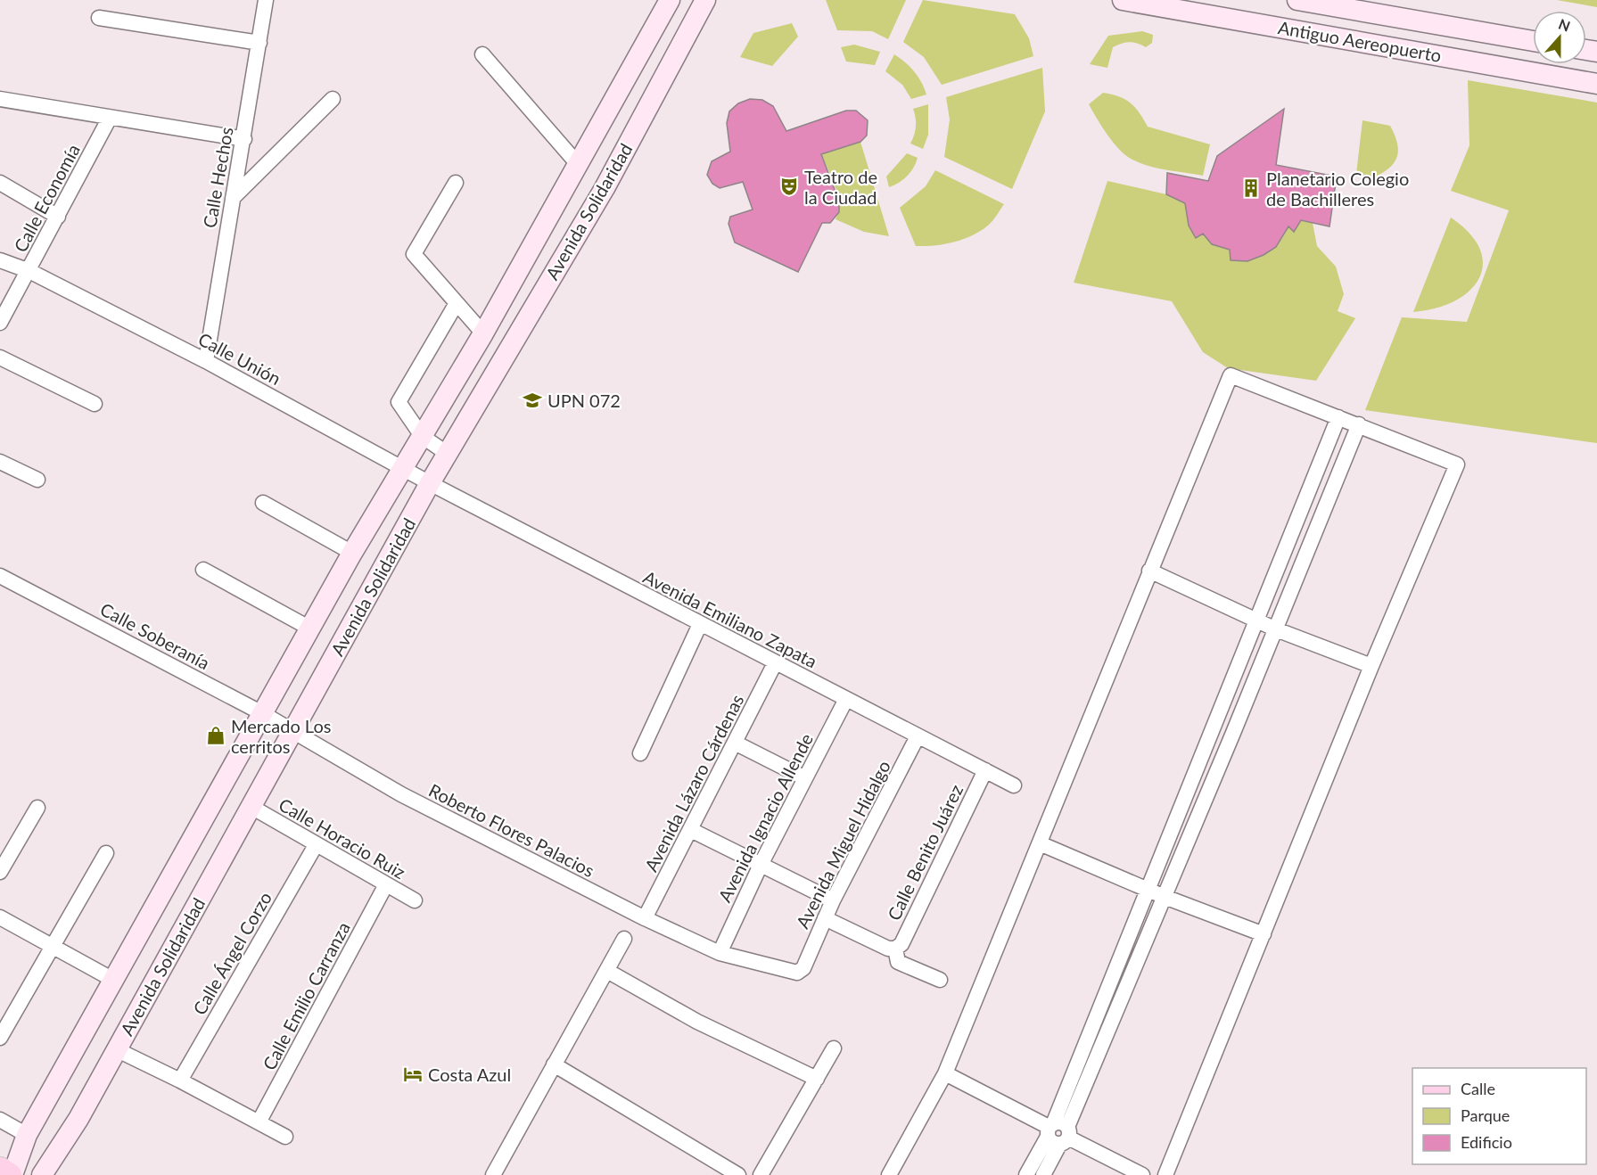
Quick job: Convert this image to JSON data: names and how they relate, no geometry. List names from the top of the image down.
{
  "streets": {
    "main road": ["Antiguo Aereopuerto", "Avenida Solidaridad"],
    "street": [
      "Calle Hechos",
      "Calle Economía",
      "Calle Unión",
      "Avenida Emiliano Zapata",
      "Calle Soberanía",
      "Avenida Lázaro Cárdenas",
      "Avenida Ignacio Allende",
      "Roberto Flores Palacios",
      "Calle Horacio Ruiz",
      "Avenida Miguel Hidalgo",
      "Calle Benito Juárez",
      "Calle Ángel Corzo",
      "Calle Emilio Carranza"
    ]
  },
  "crossings": [
    ["Calle Hechos", "Calle Unión"],
    ["Calle Economía", "Calle Unión"],
    ["Avenida Solidaridad", "Calle Unión"],
    ["Avenida Solidaridad", "Avenida Emiliano Zapata"],
    ["Avenida Solidaridad", "Calle Soberanía"],
    ["Avenida Solidaridad", "Roberto Flores Palacios"],
    ["Avenida Solidaridad", "Calle Horacio Ruiz"],
    ["Calle Unión", "Avenida Emiliano Zapata"],
    ["Avenida Emiliano Zapata", "Avenida Lázaro Cárdenas"],
    ["Avenida Emiliano Zapata", "Avenida Ignacio Allende"],
    ["Avenida Emiliano Zapata", "Avenida Miguel Hidalgo"],
    ["Avenida Emiliano Zapata", "Calle Benito Juárez"],
    ["Calle Soberanía", "Roberto Flores Palacios"],
    ["Avenida Lázaro Cárdenas", "Roberto Flores Palacios"],
    ["Avenida Ignacio Allende", "Roberto Flores Palacios"],
    ["Avenida Ignacio Allende", "Avenida Miguel Hidalgo"],
    ["Roberto Flores Palacios", "Avenida Miguel Hidalgo"],
    ["Calle Horacio Ruiz", "Calle Ángel Corzo"],
    ["Calle Horacio Ruiz", "Calle Emilio Carranza"]
  ],
  "places": {
    "theatre": ["Teatro de la Ciudad"],
    "building": ["Planetario Colegio de Bachilleres"],
    "school or university": ["UPN 072"],
    "shop": ["Mercado Los cerritos"],
    "hotel": ["Costa Azul"]
  },
  "legend": ["Calle", "Parque", "Edificio"],
  "north": "top"
}
